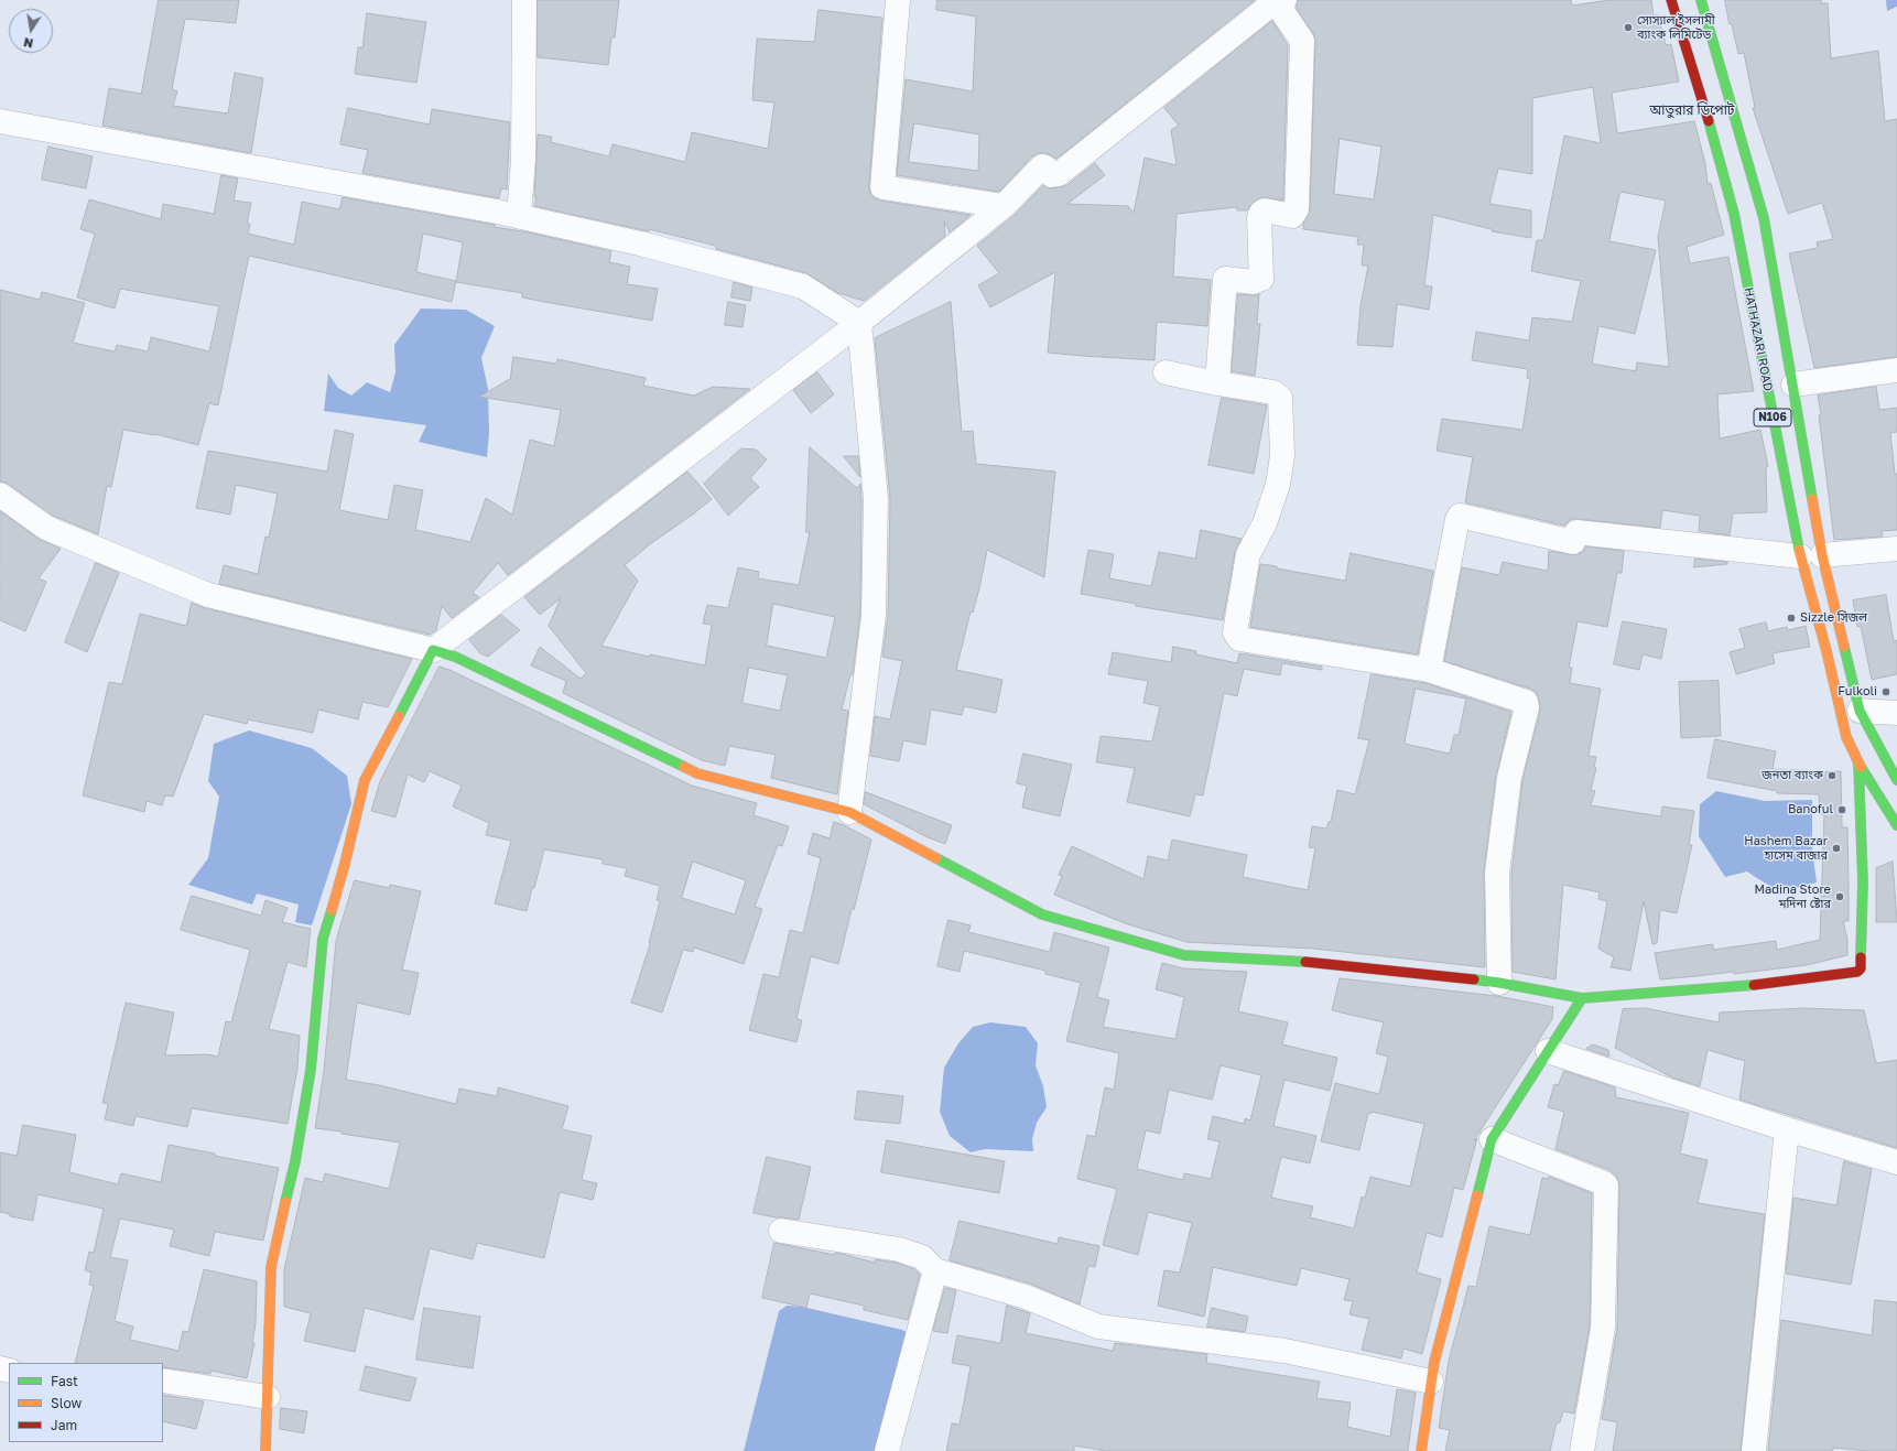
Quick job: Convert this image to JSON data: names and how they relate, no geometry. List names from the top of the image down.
{
  "streets": {
    "main road": ["HATHAZARI ROAD", "N106"]
  },
  "districts": ["আতুরার ডিপোট"],
  "places": [
    "সোস্যাল ইসলামী ব্যাংক লিমিটেড",
    "Sizzle সিজল",
    "Fulkoli",
    "জনতা ব্যাংক",
    "Banoful",
    "Hashem Bazar হাসেম বাজার",
    "Madina Store মদিনা ষ্টোর"
  ],
  "legend": ["Fast", "Slow", "Jam"],
  "north": "bottom"
}
